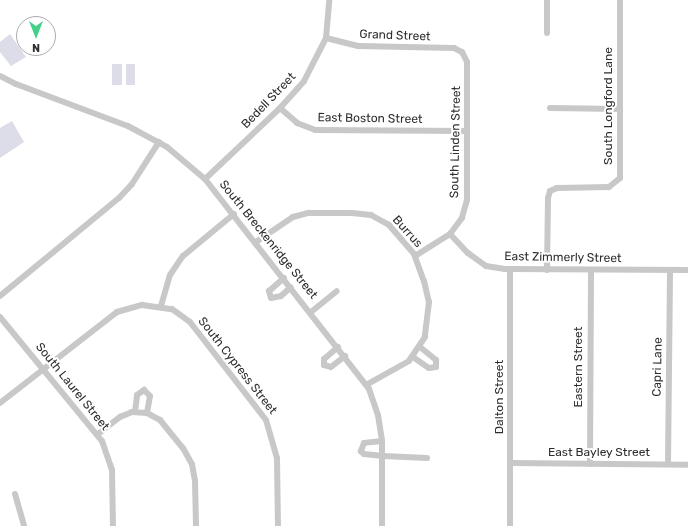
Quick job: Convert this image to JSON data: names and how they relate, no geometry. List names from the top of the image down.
{
  "streets": {
    "street": [
      "Grand Street",
      "Bedell Street",
      "South Longford Lane",
      "East Boston Street",
      "South Linden Street",
      "Burrus",
      "South Breckenridge Street",
      "East Zimmerly Street",
      "South Cypress Street",
      "Eastern Street",
      "Capri Lane",
      "South Laurel Street",
      "Dalton Street",
      "East Bayley Street"
    ]
  },
  "crossings": [
    ["Grand Street", "Bedell Street"],
    ["Grand Street", "South Linden Street"],
    ["Bedell Street", "East Boston Street"],
    ["Bedell Street", "South Breckenridge Street"],
    ["South Longford Lane", "East Zimmerly Street"],
    ["East Boston Street", "South Linden Street"],
    ["South Linden Street", "Burrus"],
    ["South Linden Street", "East Zimmerly Street"],
    ["Burrus", "South Breckenridge Street"],
    ["East Zimmerly Street", "Eastern Street"],
    ["East Zimmerly Street", "Capri Lane"],
    ["East Zimmerly Street", "Dalton Street"],
    ["South Cypress Street", "South Laurel Street"],
    ["Eastern Street", "East Bayley Street"],
    ["Capri Lane", "East Bayley Street"],
    ["Dalton Street", "East Bayley Street"]
  ],
  "north": "bottom"
}
